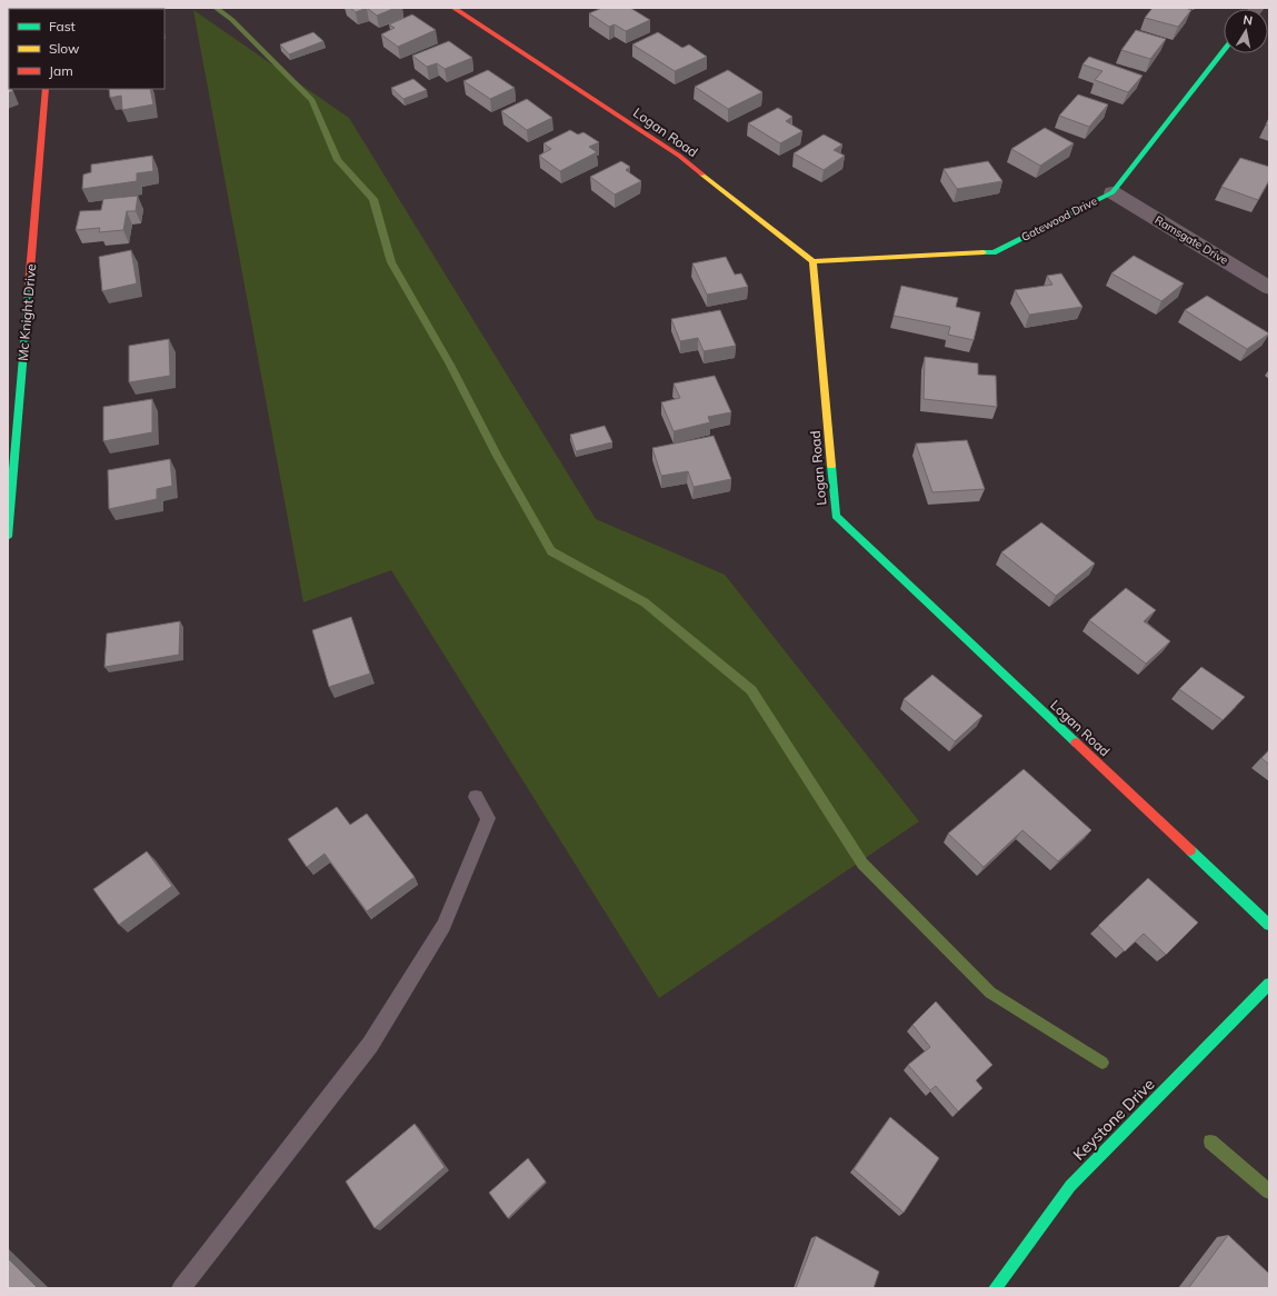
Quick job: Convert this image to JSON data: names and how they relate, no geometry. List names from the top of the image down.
{
  "streets": {
    "street": [
      "Logan Road",
      "Gatewood Drive",
      "Ramsgate Drive",
      "Mc Knight Drive",
      "Keystone Drive"
    ]
  },
  "crossings": [
    ["Logan Road", "Gatewood Drive"],
    ["Gatewood Drive", "Ramsgate Drive"]
  ],
  "legend": ["Fast", "Slow", "Jam"],
  "north": "top"
}
